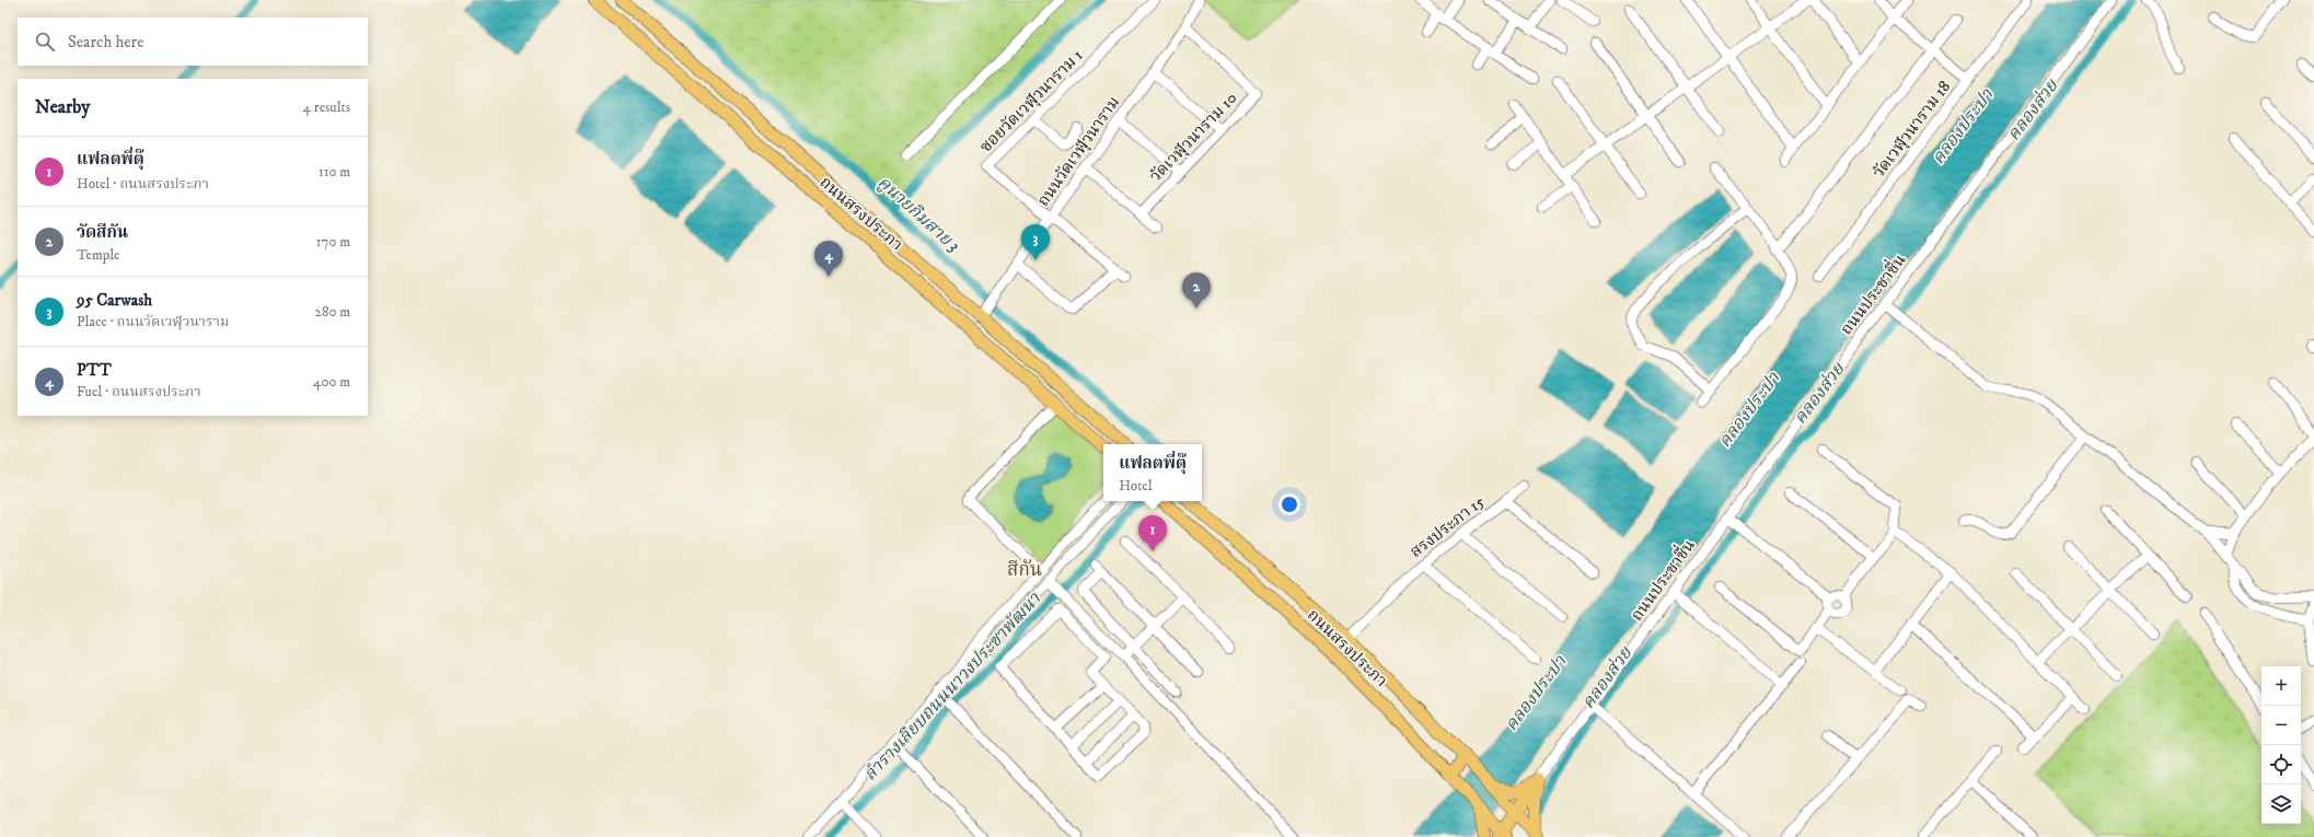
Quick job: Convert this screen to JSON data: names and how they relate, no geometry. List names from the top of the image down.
{
  "streets": {
    "main road": ["ถนนสรงประภา"],
    "street": [
      "ซอยวัดเวฬุวนาราม 1",
      "วัดเวฬุวนาราม 18",
      "วัดเวฬุวนาราม 10",
      "ถนนวัดเวฬุวนาราม",
      "ถนนประชาชื่น",
      "สรงประภา 15"
    ]
  },
  "crossings": [
    ["ซอยวัดเวฬุวนาราม 1", "ถนนวัดเวฬุวนาราม"],
    ["วัดเวฬุวนาราม 10", "ถนนวัดเวฬุวนาราม"],
    ["ถนนวัดเวฬุวนาราม", "ถนนสรงประภา"],
    ["ถนนสรงประภา", "สรงประภา 15"]
  ],
  "districts": ["สีกัน"],
  "water": [
    "คลองส่วย",
    "คลองประปา",
    "คูนายกิมสาย 3",
    "ลำรางเลียบถนนนาวงประชาพัฒนา"
  ],
  "page": {
    "search": "Search here",
    "heading": ["Nearby", "4 results"],
    "list": [
      {
        "mark": "1",
        "name": "แฟลตพี่ตุ๊",
        "note": "Hotel · ถนนสรงประภา",
        "value": "110 m"
      },
      {
        "mark": "2",
        "name": "วัดสีกัน",
        "note": "Temple",
        "value": "170 m"
      },
      {
        "mark": "3",
        "name": "95 Carwash",
        "note": "Place · ถนนวัดเวฬุวนาราม",
        "value": "280 m"
      },
      {
        "mark": "4",
        "name": "PTT",
        "note": "Fuel · ถนนสรงประภา",
        "value": "400 m"
      }
    ],
    "pins": [
      "3",
      "4",
      "2",
      "1"
    ],
    "popup": ["แฟลตพี่ตุ๊", "Hotel"],
    "map_buttons": ["+", "−"]
  }
}
